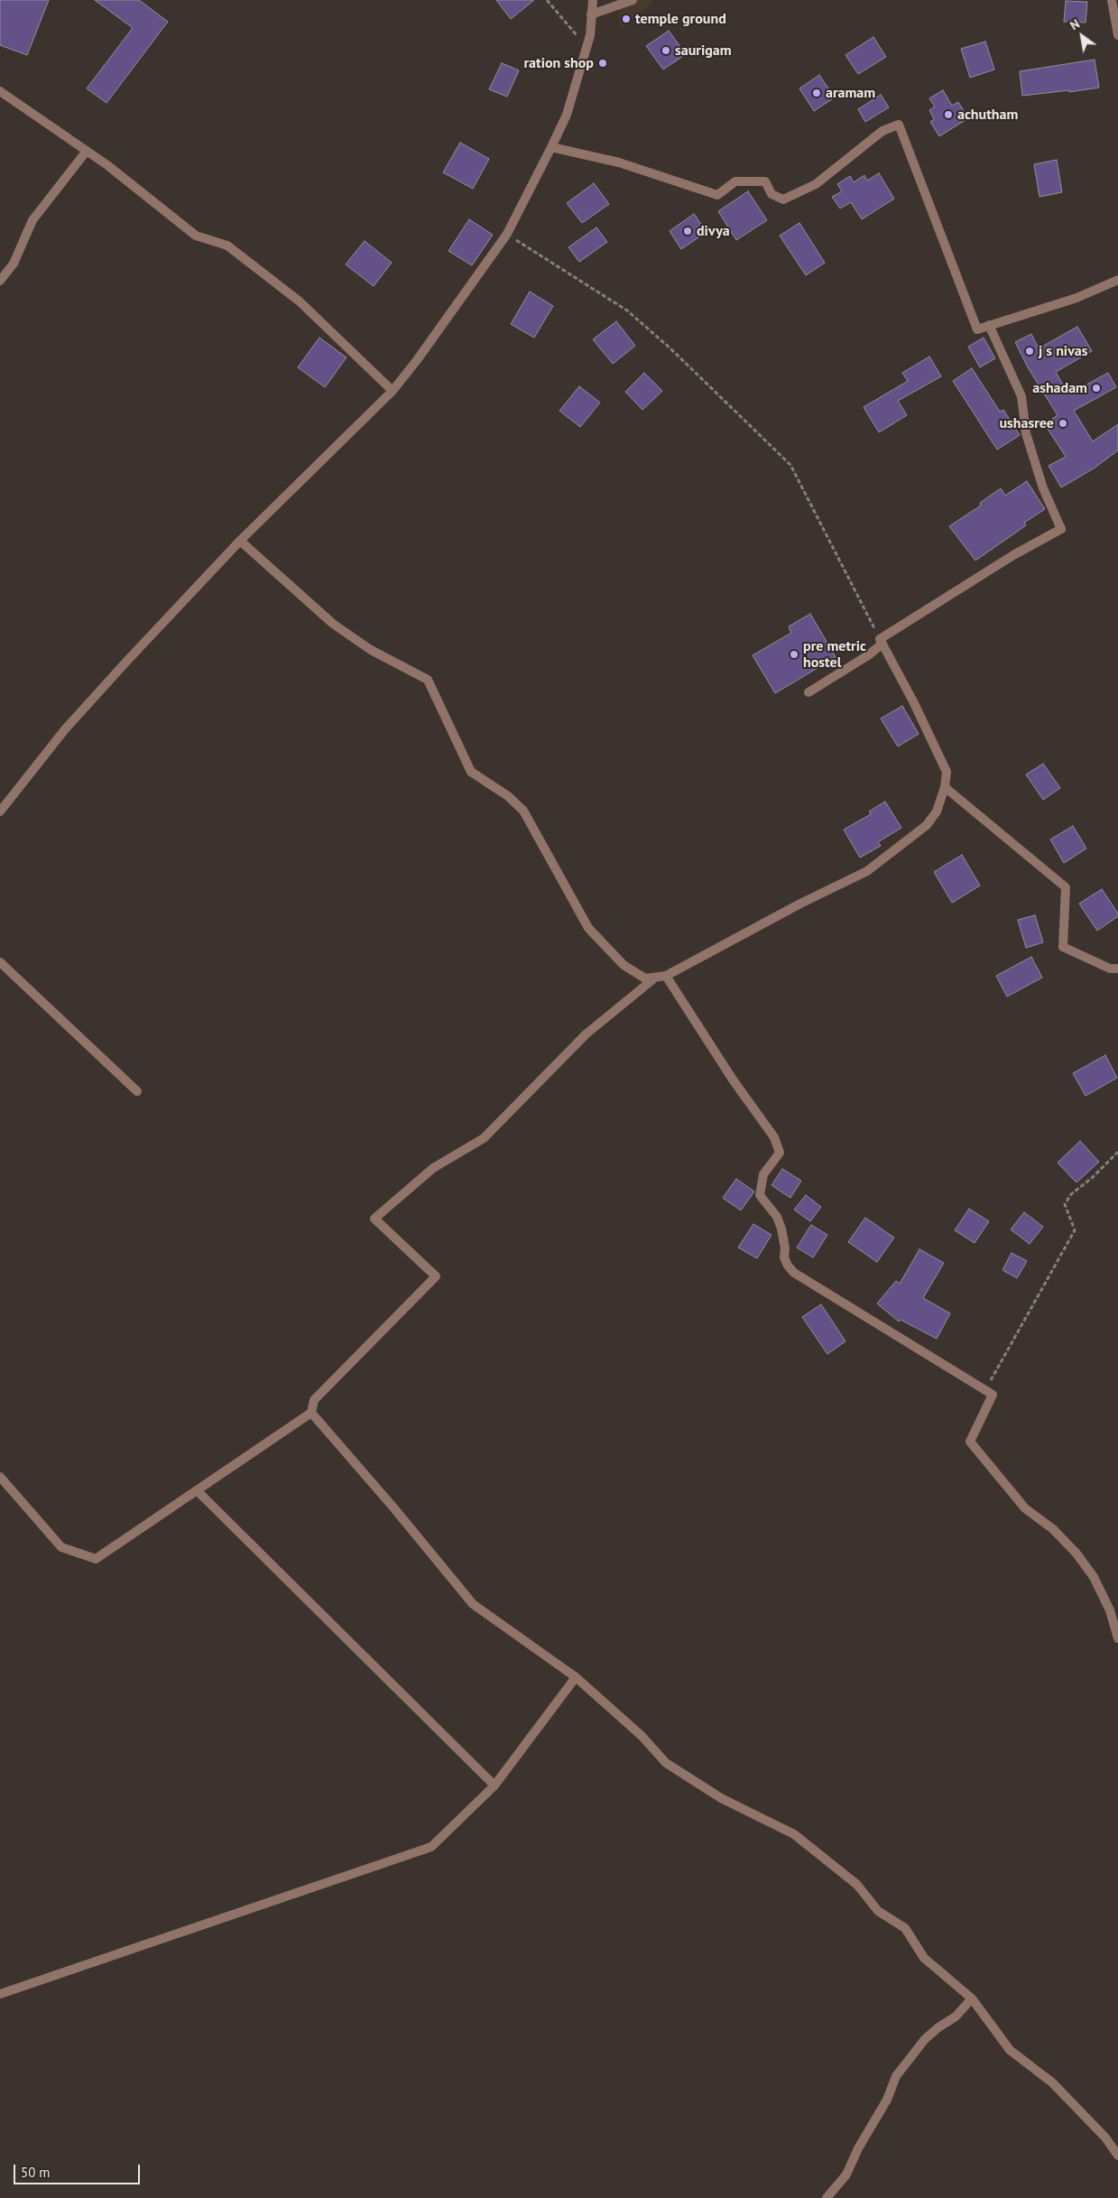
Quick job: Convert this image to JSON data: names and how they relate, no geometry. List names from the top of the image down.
{
  "places": [
    "temple ground",
    "saurigam",
    "ration shop",
    "aramam",
    "achutham",
    "divya",
    "j s nivas",
    "ashadam",
    "ushasree",
    "pre metric hostel"
  ],
  "scale_bar": "50 m",
  "north": "top left"
}
